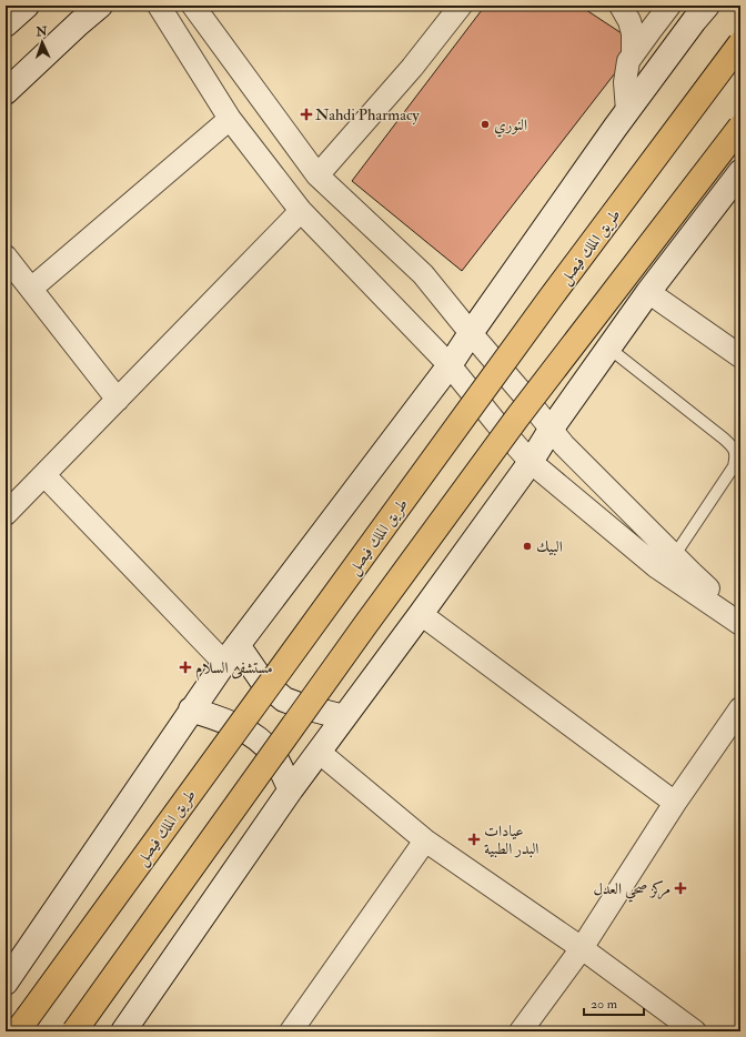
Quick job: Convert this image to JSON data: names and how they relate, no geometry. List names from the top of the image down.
{
  "streets": {
    "highway": ["طريق الملك فيصل"]
  },
  "places": {
    "health": [
      "Nahdi Pharmacy",
      "مستشفى السلام",
      "عيادات البدر الطبية",
      "مركز صحي العدل"
    ],
    "other": ["النوري", "البيك"]
  },
  "scale_bar": "20 m",
  "north": "top"
}
